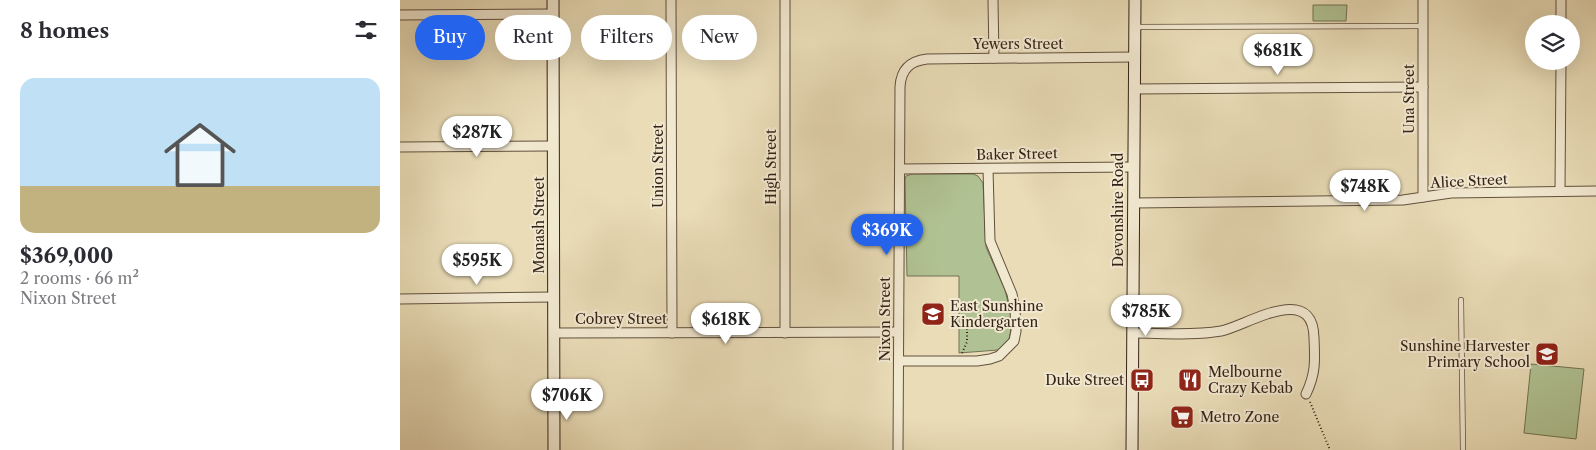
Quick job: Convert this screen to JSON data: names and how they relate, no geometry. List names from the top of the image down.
{
  "streets": {
    "main road": ["Devonshire Road", "Monash Street"],
    "street": [
      "Yewers Street",
      "Una Street",
      "Baker Street",
      "Union Street",
      "High Street",
      "Alice Street",
      "Cobrey Street",
      "Nixon Street"
    ]
  },
  "crossings": [
    ["Yewers Street", "Devonshire Road"],
    ["Yewers Street", "Nixon Street"],
    ["Una Street", "Alice Street"],
    ["Baker Street", "Devonshire Road"],
    ["Baker Street", "Nixon Street"],
    ["Union Street", "Cobrey Street"],
    ["High Street", "Cobrey Street"],
    ["Alice Street", "Devonshire Road"],
    ["Monash Street", "Cobrey Street"],
    ["Cobrey Street", "Nixon Street"]
  ],
  "places": {
    "school or university": ["East Sunshine Kindergarten", "Sunshine Harvester Primary School"],
    "bus stop": ["Duke Street"],
    "restaurant": ["Melbourne Crazy Kebab"],
    "supermarket": ["Metro Zone"]
  },
  "page": {
    "heading": "8 homes",
    "chip": [
      "Buy",
      "Rent",
      "Filters",
      "New"
    ],
    "price": [
      "$681K",
      "$287K",
      "$748K",
      "$369K",
      "$595K",
      "$785K",
      "$618K",
      "$706K"
    ],
    "list": [
      {
        "name": "$369,000",
        "note": "2 rooms · 66 m² · Nixon Street"
      }
    ]
  }
}
